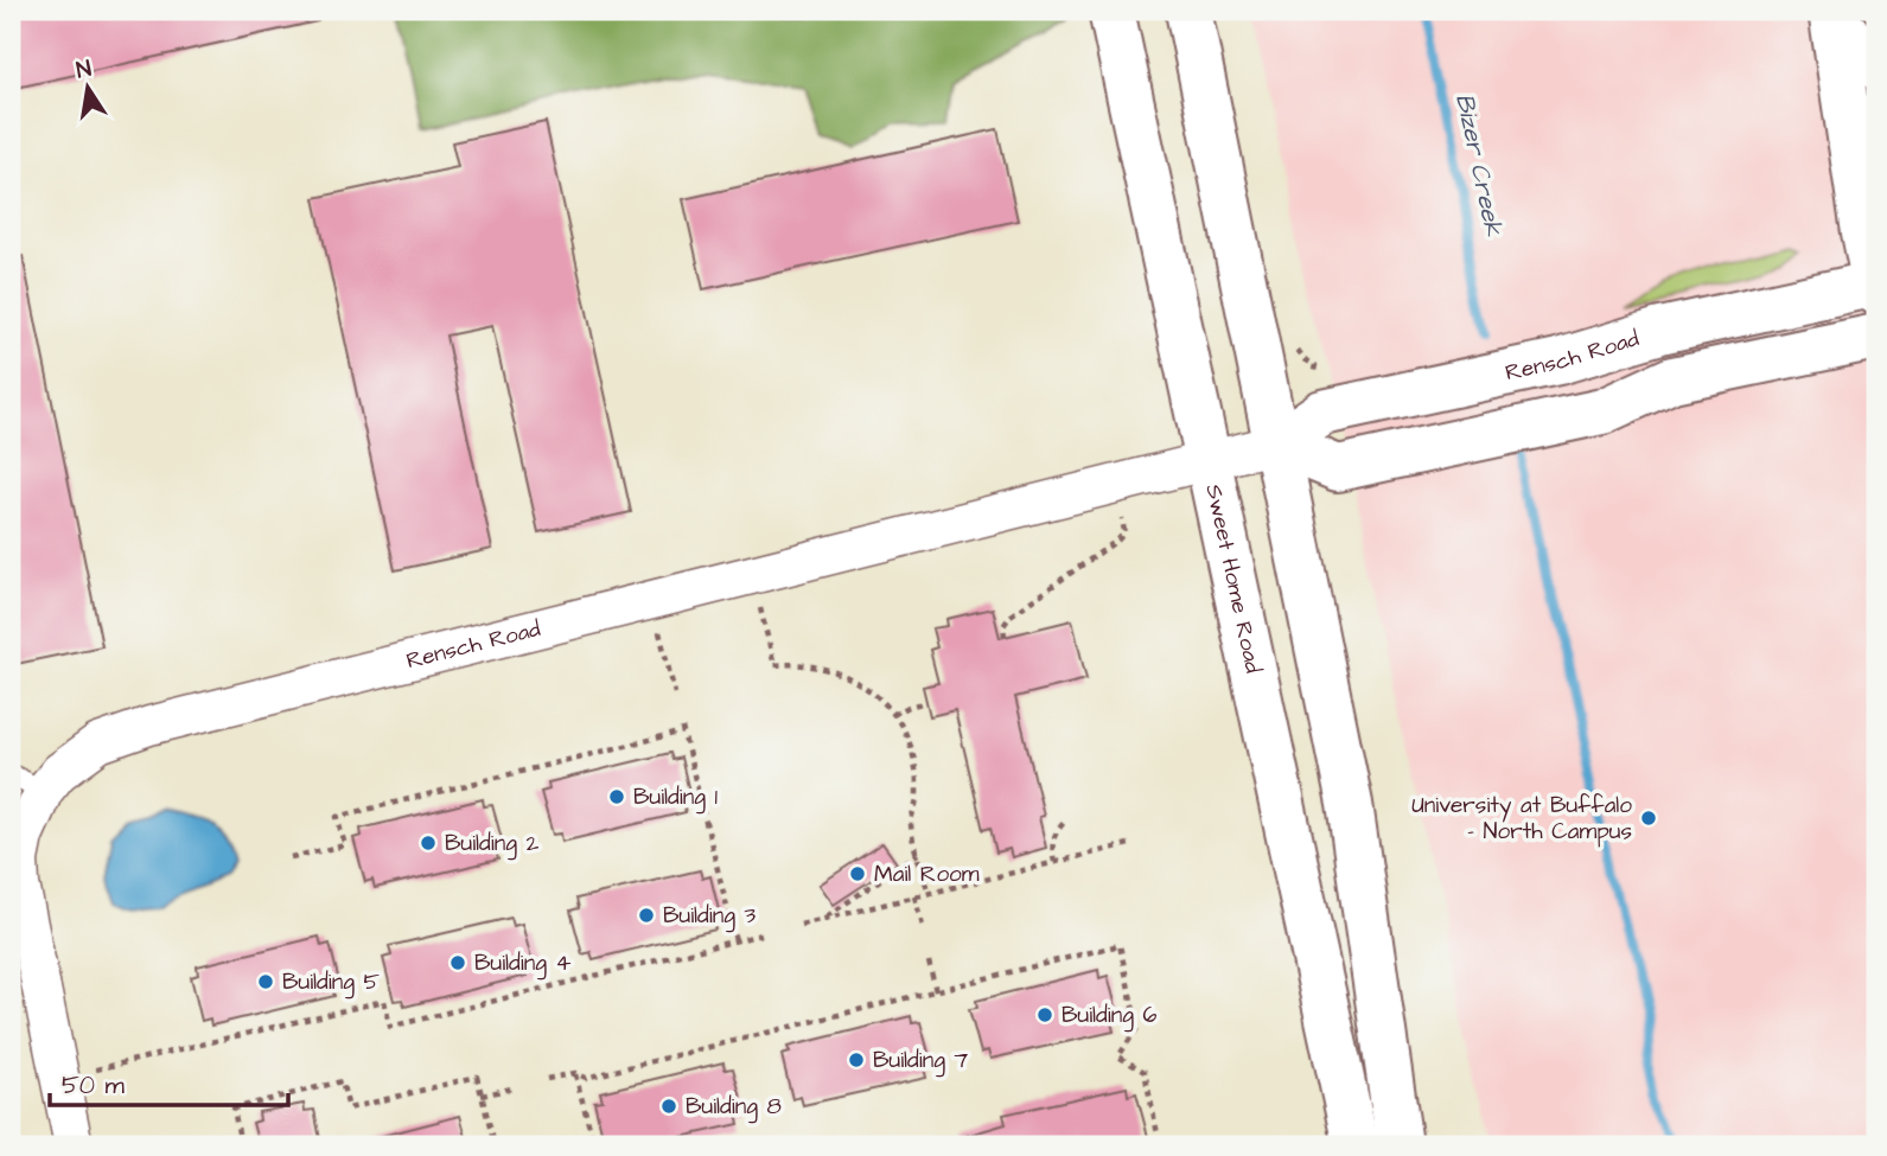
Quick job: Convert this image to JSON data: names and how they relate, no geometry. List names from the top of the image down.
{
  "streets": {
    "main road": ["Rensch Road", "Sweet Home Road"]
  },
  "crossings": [
    ["Rensch Road", "Sweet Home Road"]
  ],
  "water": ["Bizer Creek"],
  "places": [
    "Building 1",
    "University at Buffalo - North Campus",
    "Building 2",
    "Mail Room",
    "Building 3",
    "Building 4",
    "Building 5",
    "Building 6",
    "Building 7",
    "Building 8"
  ],
  "scale_bar": "50 m",
  "north": "top"
}
